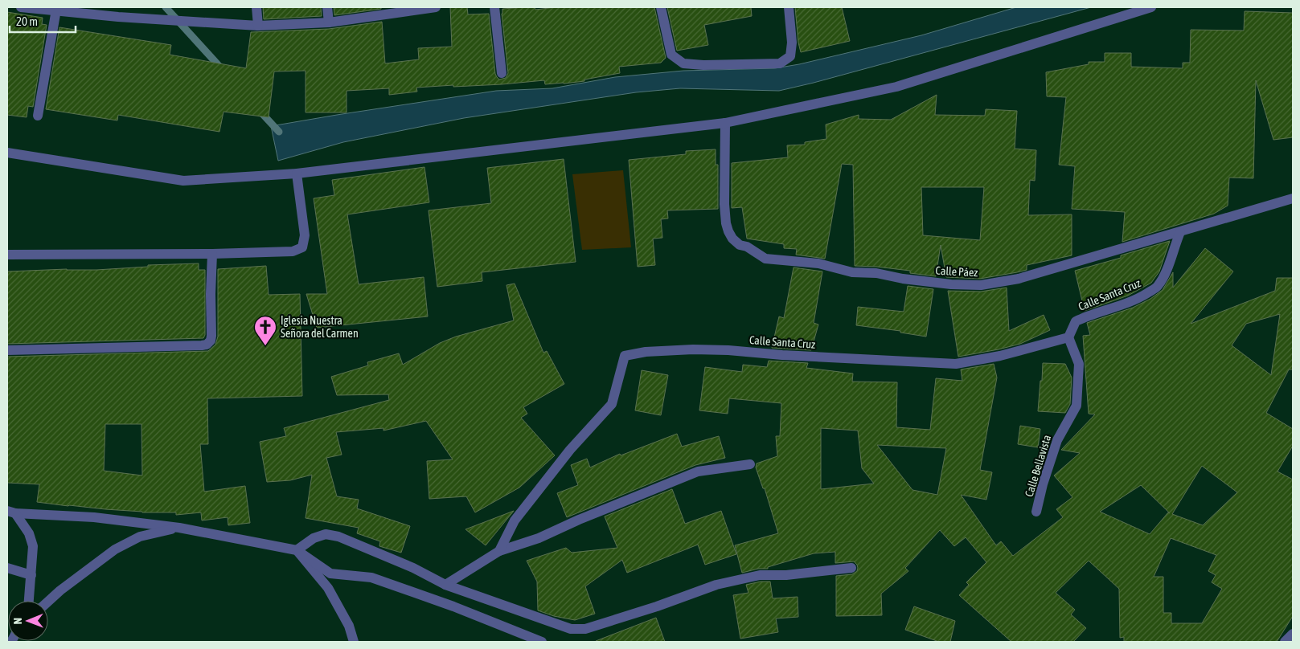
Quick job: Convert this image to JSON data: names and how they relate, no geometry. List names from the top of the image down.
{
  "streets": {
    "street": ["Calle Páez", "Calle Santa Cruz", "Calle Bellavista"]
  },
  "crossings": [
    ["Calle Páez", "Calle Santa Cruz"],
    ["Calle Santa Cruz", "Calle Bellavista"]
  ],
  "places": {
    "church": ["Iglesia Nuestra Señora del Carmen"]
  },
  "scale_bar": "20 m",
  "north": "left"
}
